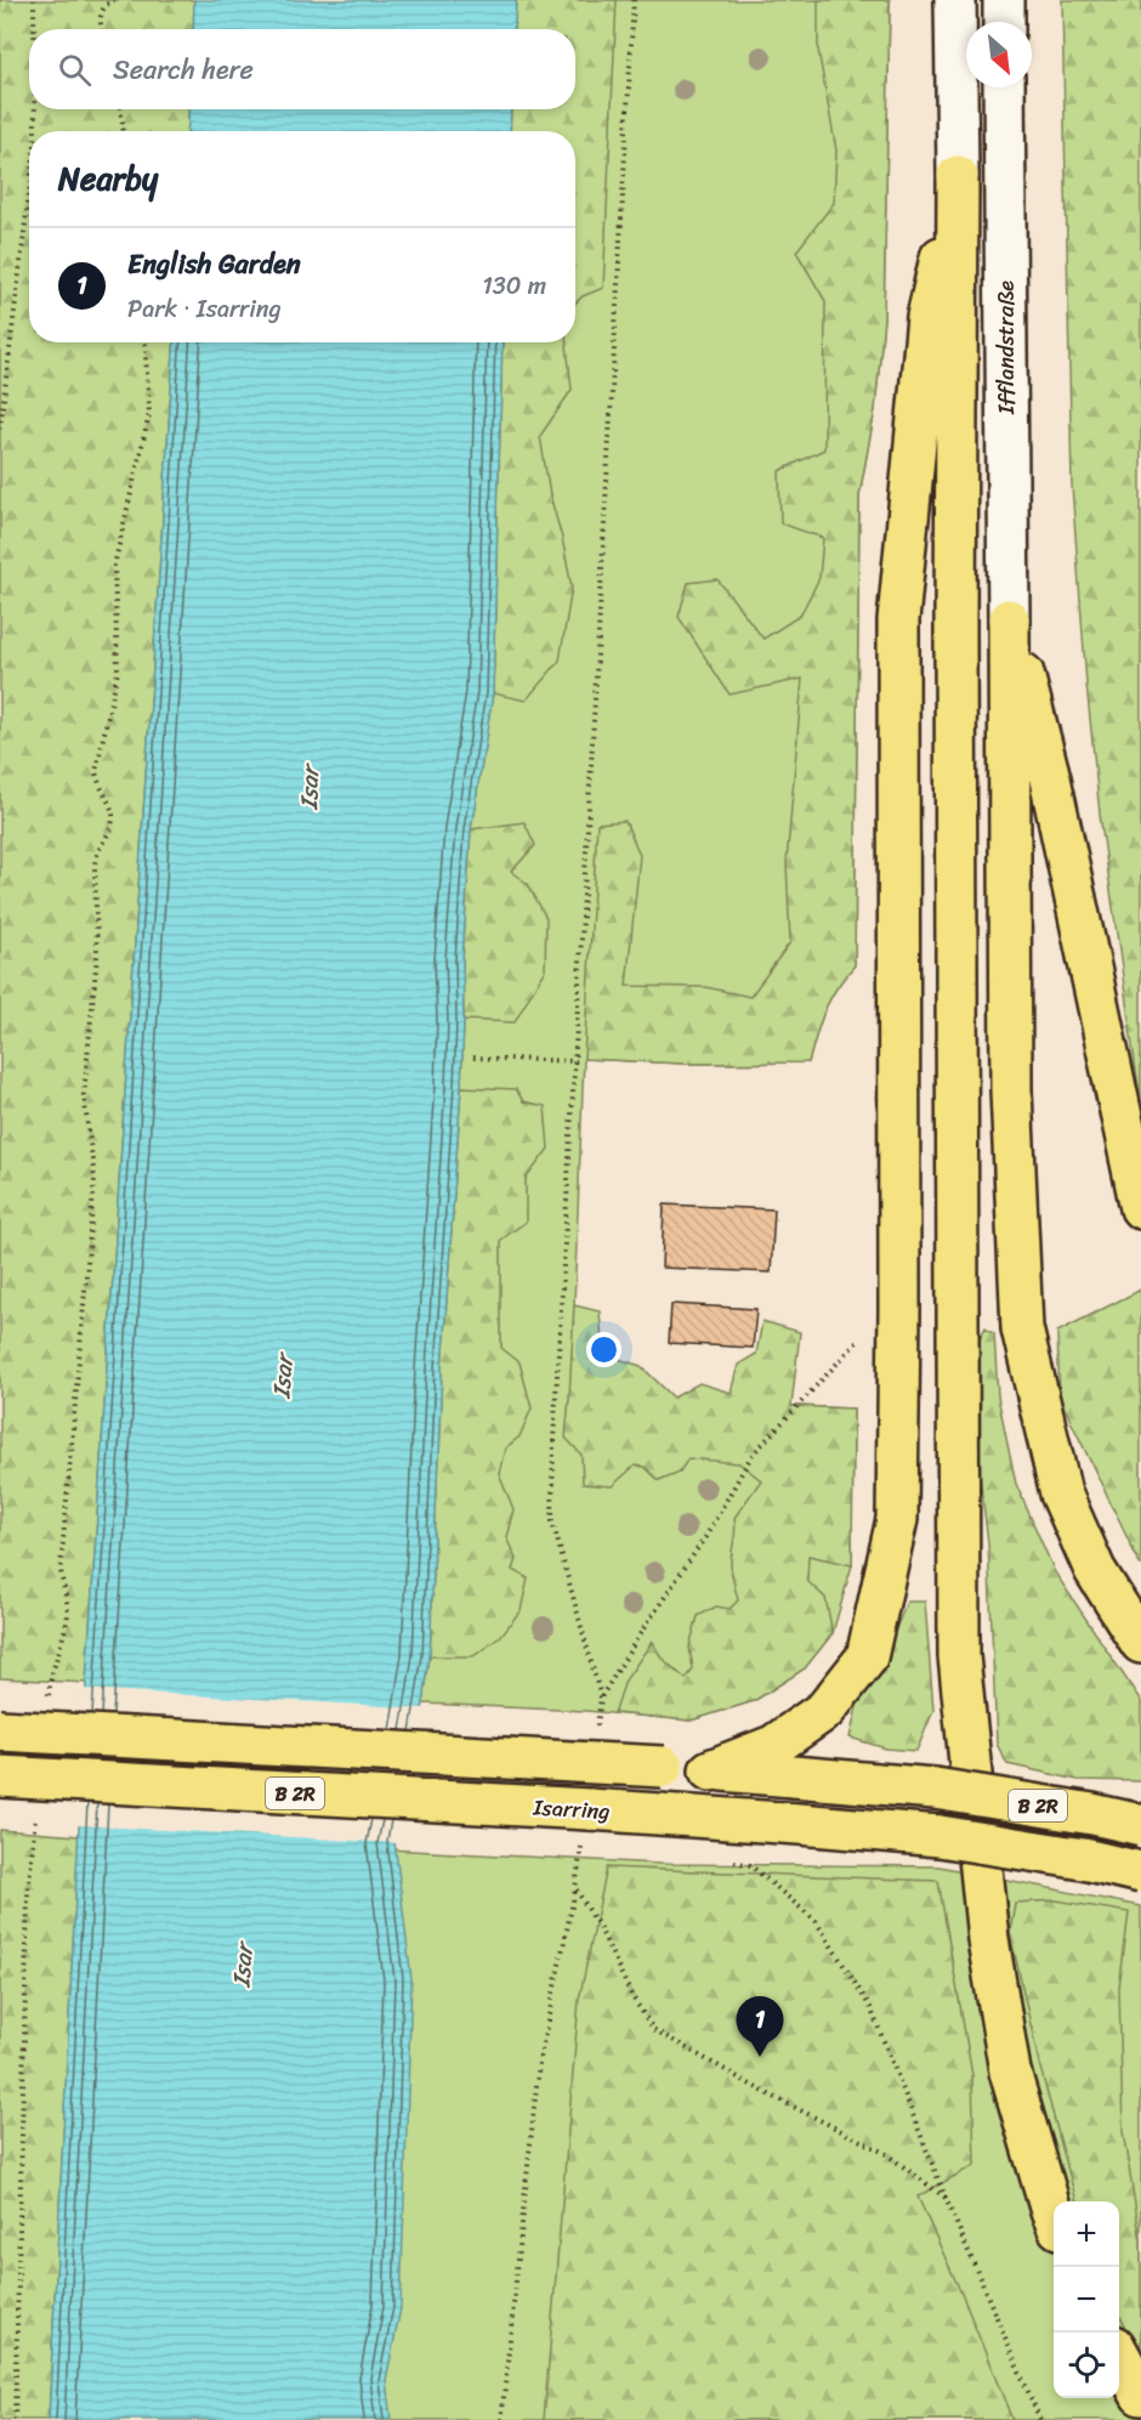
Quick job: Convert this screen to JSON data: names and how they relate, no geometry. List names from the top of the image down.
{
  "streets": {
    "highway": ["B 2R", "Isarring"],
    "main road": ["Ifflandstraße"]
  },
  "water": ["Isar"],
  "north": "bottom right",
  "page": {
    "search": "Search here",
    "heading": "Nearby",
    "list": [
      {
        "mark": "1",
        "name": "English Garden",
        "note": "Park · Isarring",
        "value": "130 m"
      }
    ],
    "pins": "1",
    "map_buttons": ["+", "−"]
  }
}
